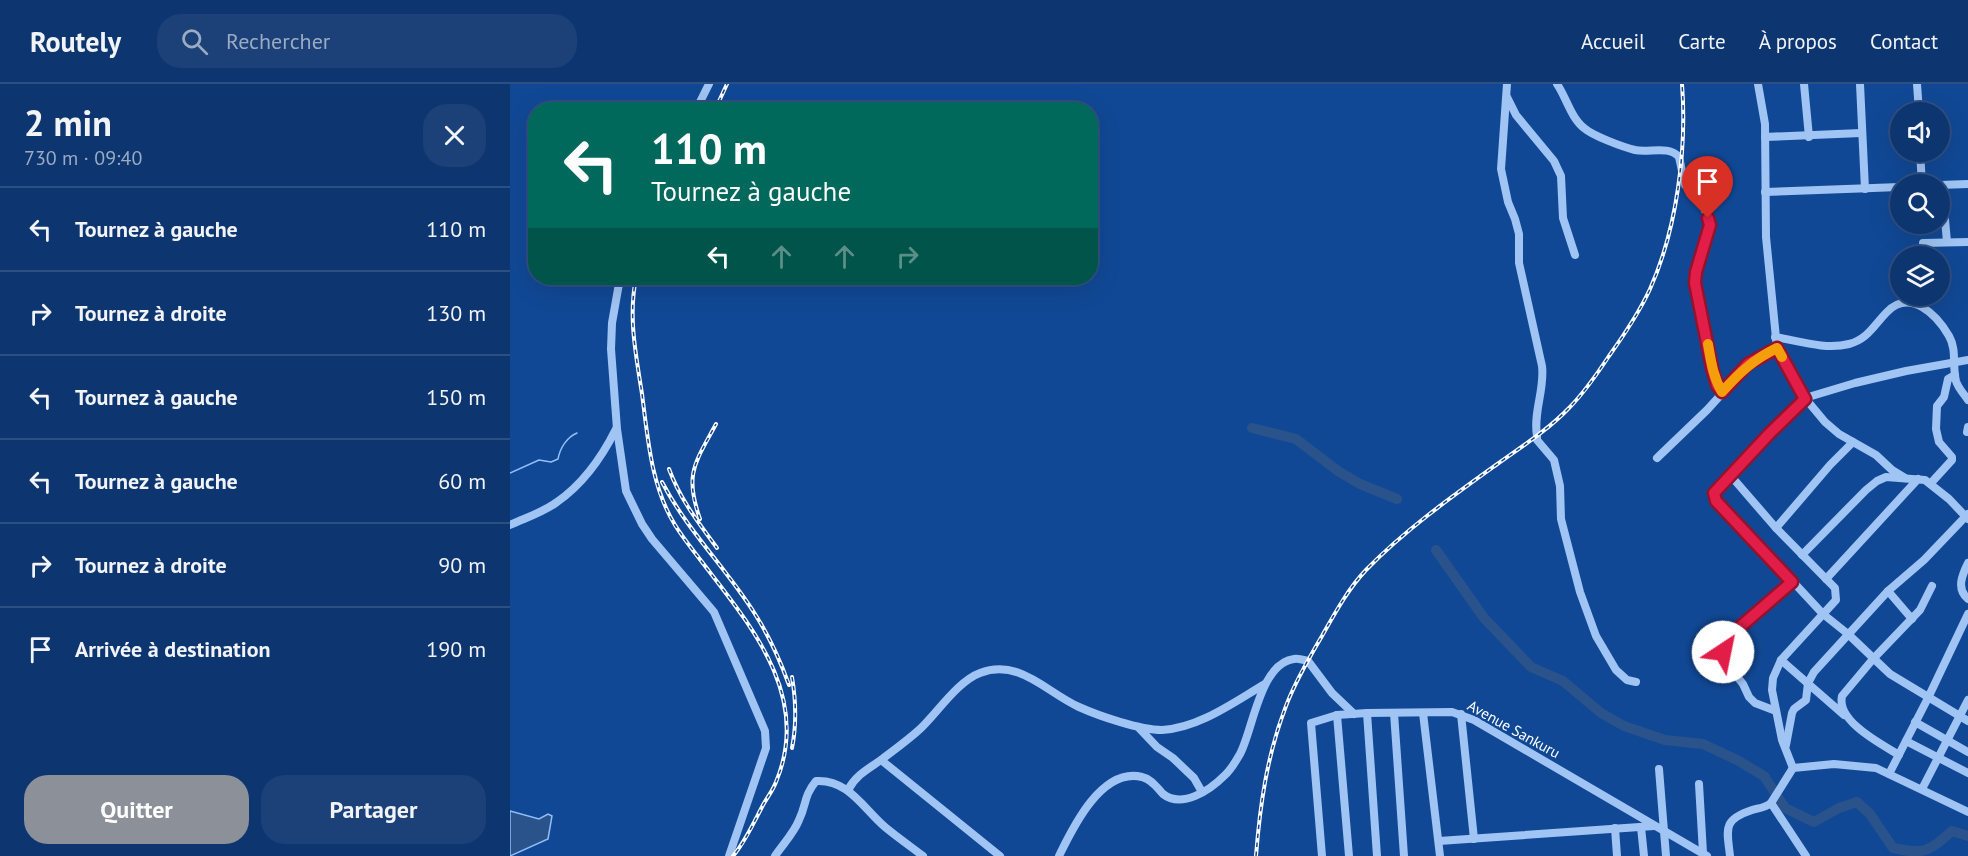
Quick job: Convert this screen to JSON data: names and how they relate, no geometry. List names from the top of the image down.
{
  "streets": {
    "street": ["Avenue Sankuru"]
  },
  "page": {
    "header": "Routely",
    "search": "Rechercher",
    "nav": [
      "Accueil",
      "Carte",
      "À propos",
      "Contact"
    ],
    "heading": ["2 min", "730 m · 09:40"],
    "turn": ["110 m", "Tournez à gauche"],
    "list": [
      {
        "name": "Tournez à gauche",
        "value": "110 m"
      },
      {
        "name": "Tournez à droite",
        "value": "130 m"
      },
      {
        "name": "Tournez à gauche",
        "value": "150 m"
      },
      {
        "name": "Tournez à gauche",
        "value": "60 m"
      },
      {
        "name": "Tournez à droite",
        "value": "90 m"
      },
      {
        "name": "Arrivée à destination",
        "value": "190 m"
      }
    ],
    "buttons": ["Quitter", "Partager"]
  }
}
